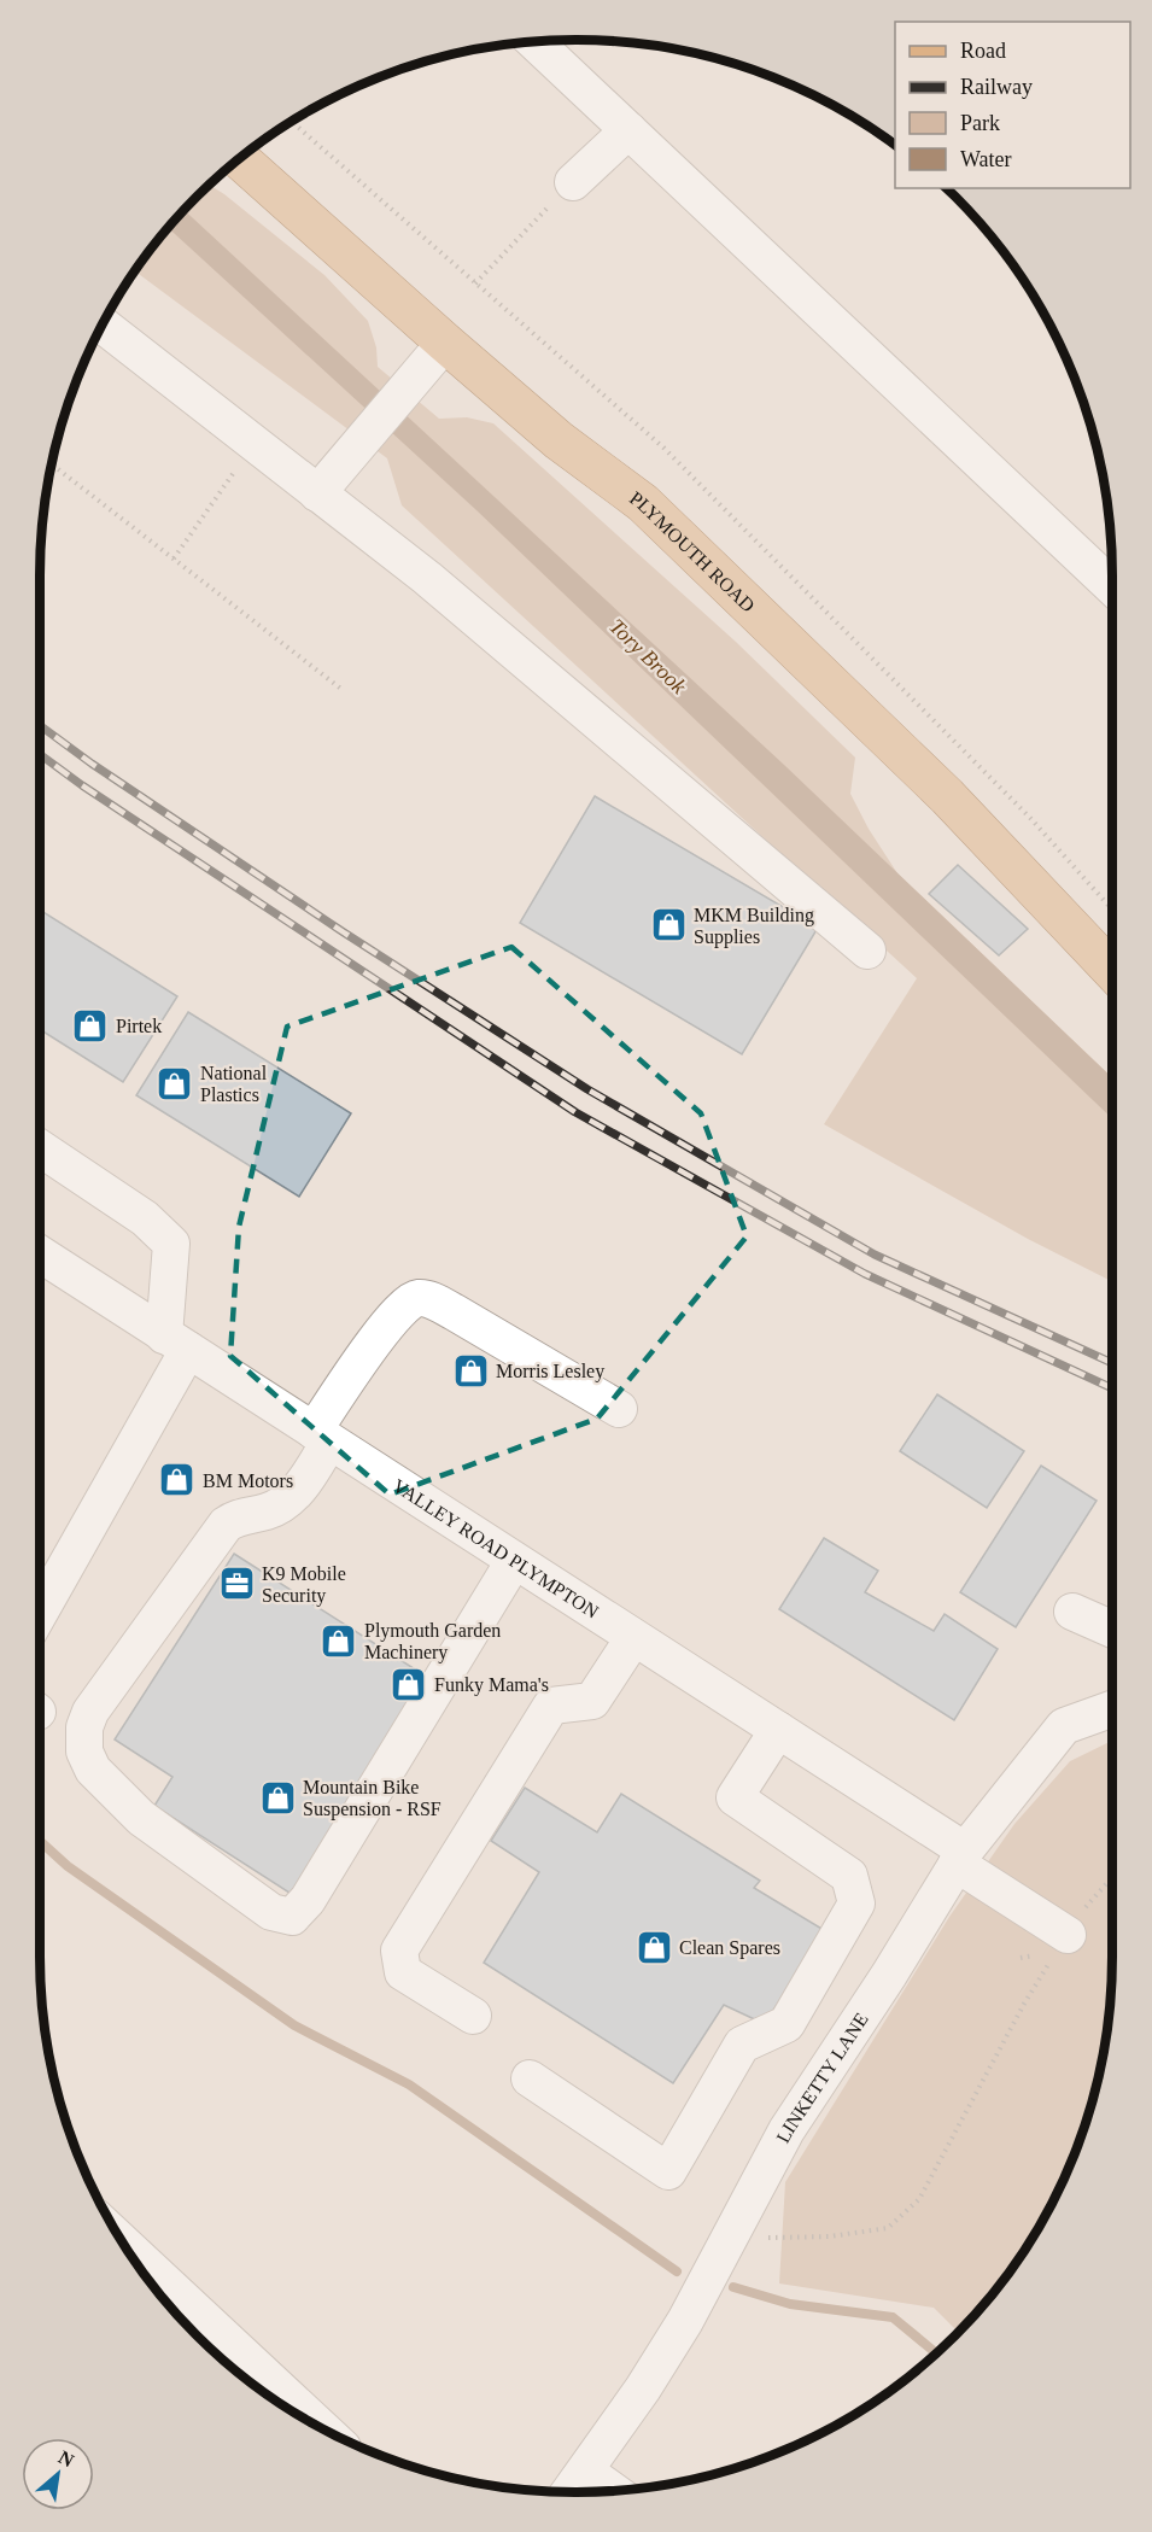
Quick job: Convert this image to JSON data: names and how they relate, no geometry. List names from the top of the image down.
{
  "streets": {
    "main road": ["PLYMOUTH ROAD"],
    "street": ["VALLEY ROAD PLYMPTON", "LINKETTY LANE"]
  },
  "crossings": [
    ["VALLEY ROAD PLYMPTON", "LINKETTY LANE"]
  ],
  "water": ["Tory Brook"],
  "places": {
    "shop": [
      "MKM Building Supplies",
      "Pirtek",
      "National Plastics",
      "Morris Lesley",
      "BM Motors",
      "Plymouth Garden Machinery",
      "Funky Mama's",
      "Mountain Bike Suspension - RSF",
      "Clean Spares"
    ],
    "office": ["K9 Mobile Security"]
  },
  "legend": [
    "Road",
    "Railway",
    "Park",
    "Water"
  ],
  "north": "top right"
}
